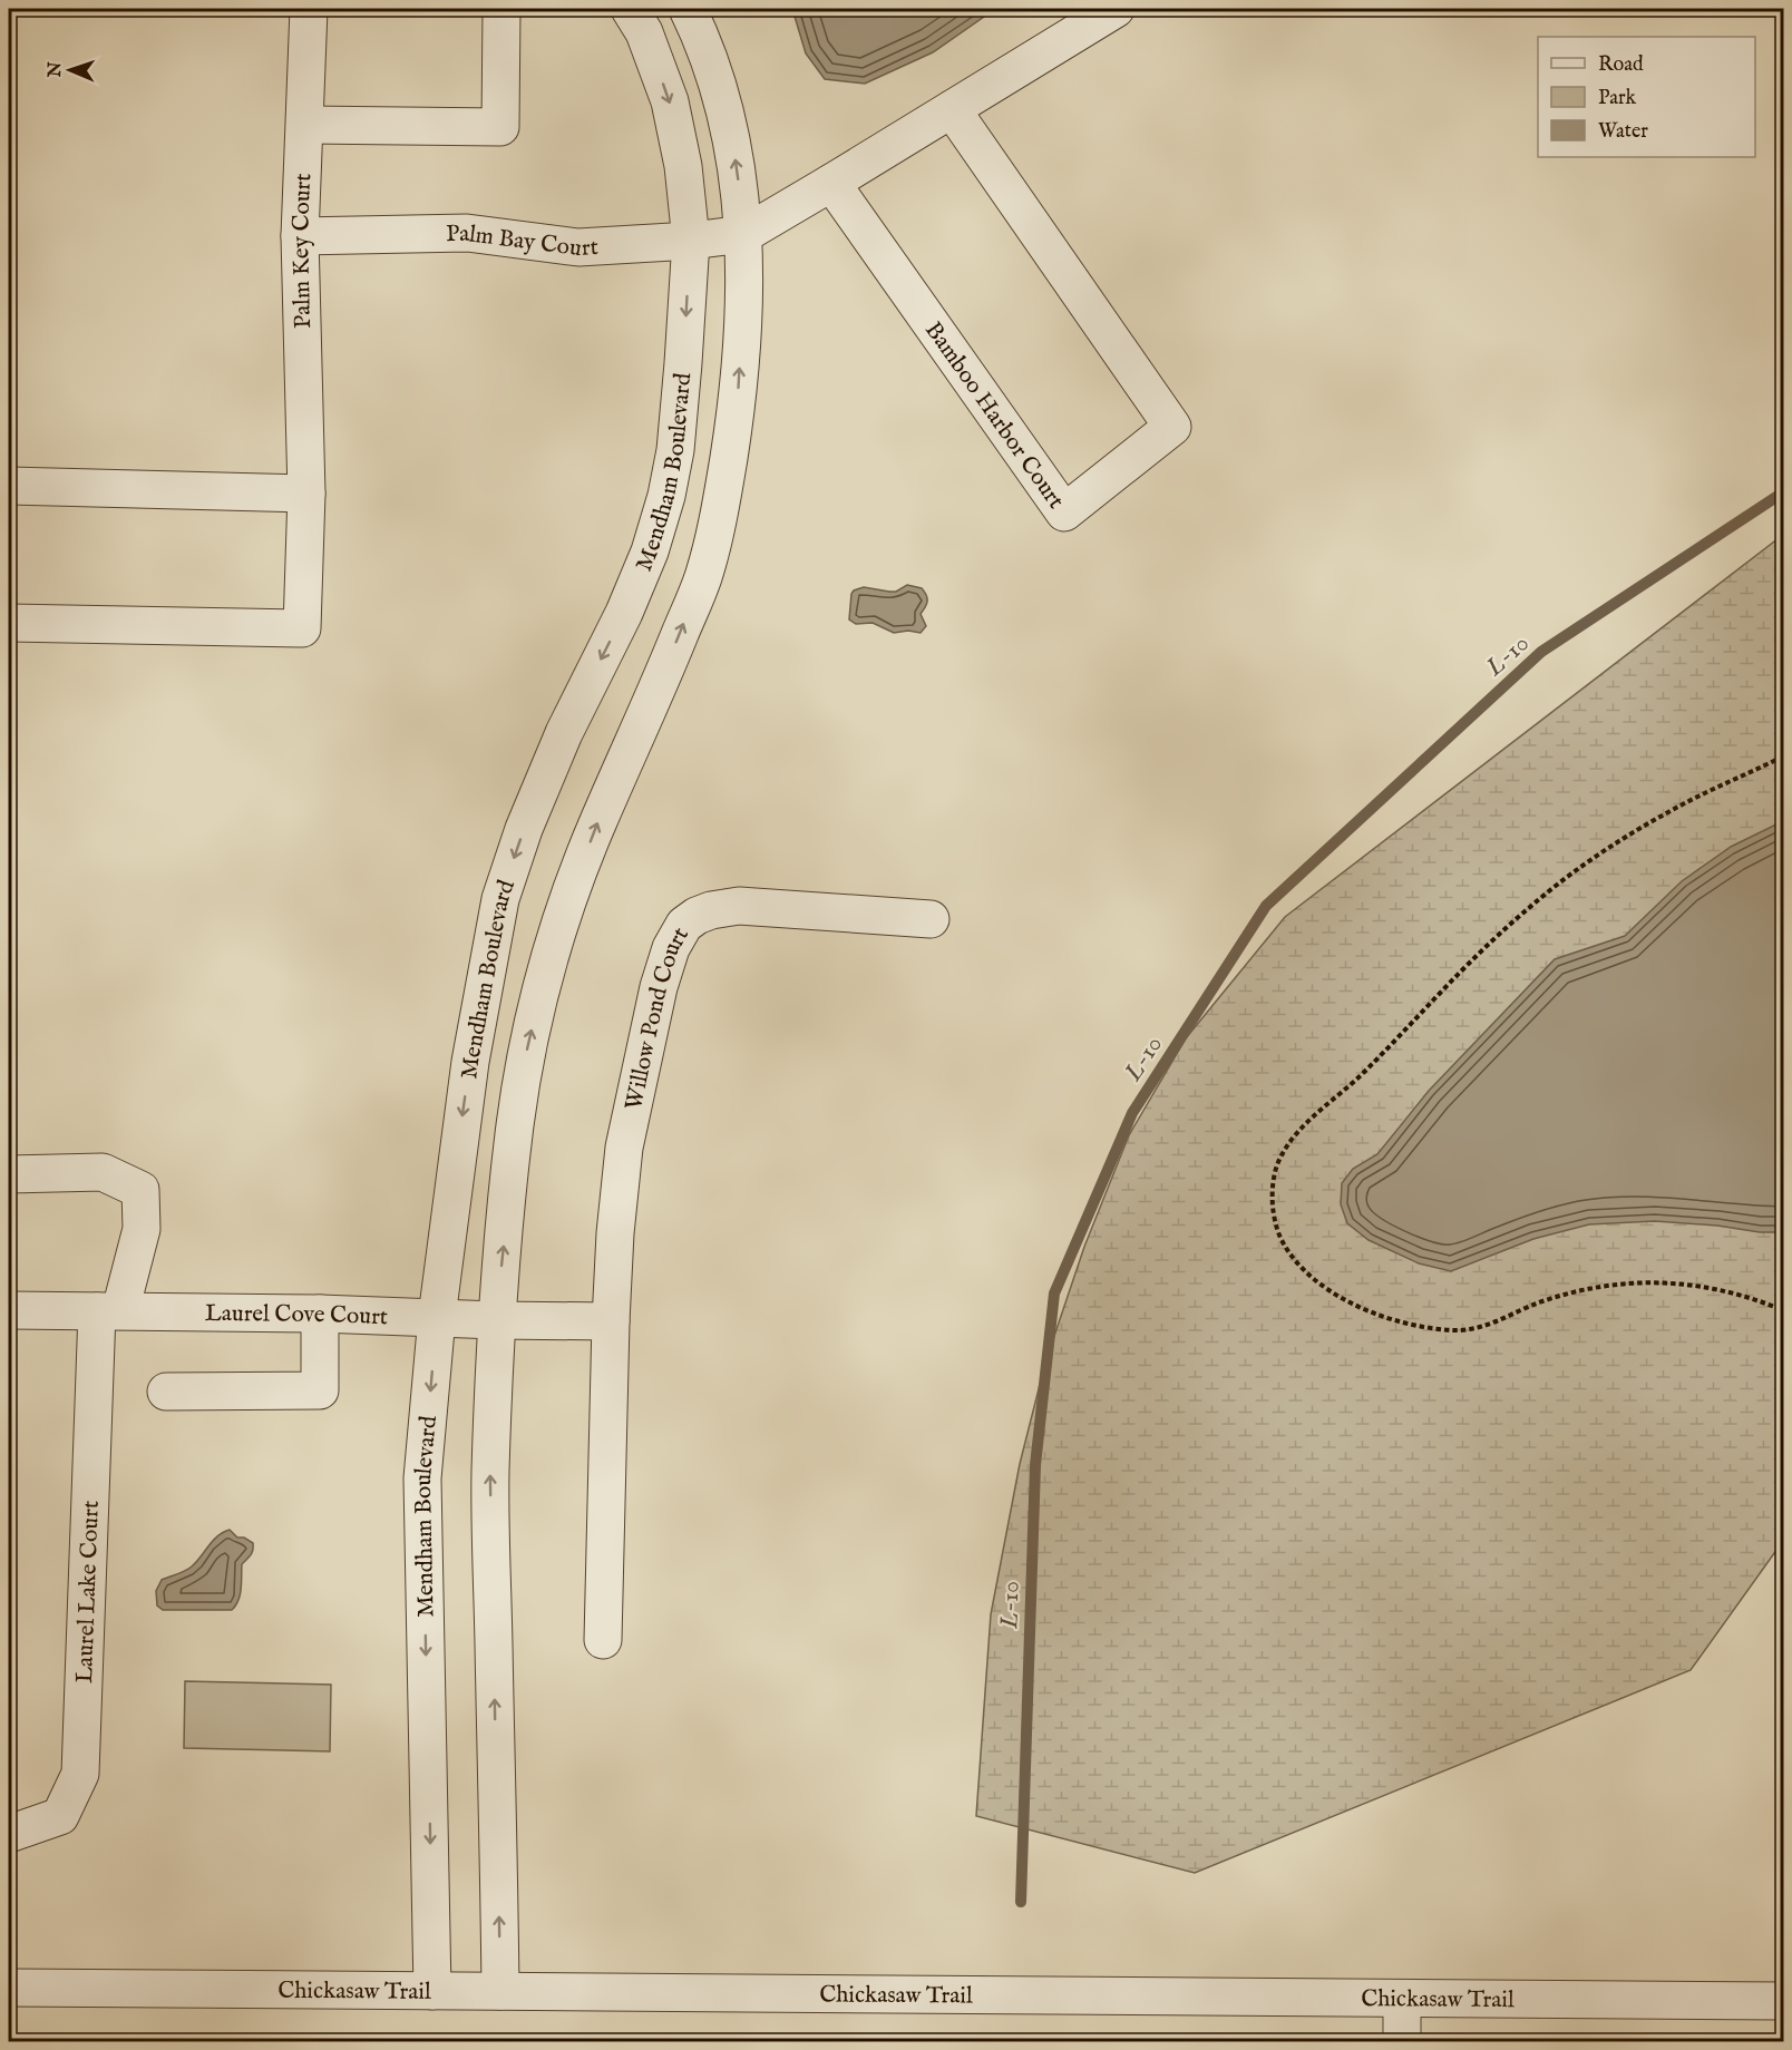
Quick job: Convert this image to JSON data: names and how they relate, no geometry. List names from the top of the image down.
{
  "streets": {
    "street": [
      "Palm Bay Court",
      "Palm Key Court",
      "Bamboo Harbor Court",
      "Mendham Boulevard",
      "Willow Pond Court",
      "Laurel Cove Court",
      "Laurel Lake Court",
      "Chickasaw Trail"
    ]
  },
  "crossings": [
    ["Palm Bay Court", "Palm Key Court"],
    ["Palm Bay Court", "Mendham Boulevard"],
    ["Mendham Boulevard", "Laurel Cove Court"],
    ["Mendham Boulevard", "Chickasaw Trail"],
    ["Laurel Cove Court", "Laurel Lake Court"]
  ],
  "water": ["L-10"],
  "legend": ["Road", "Park", "Water"],
  "north": "left"
}
